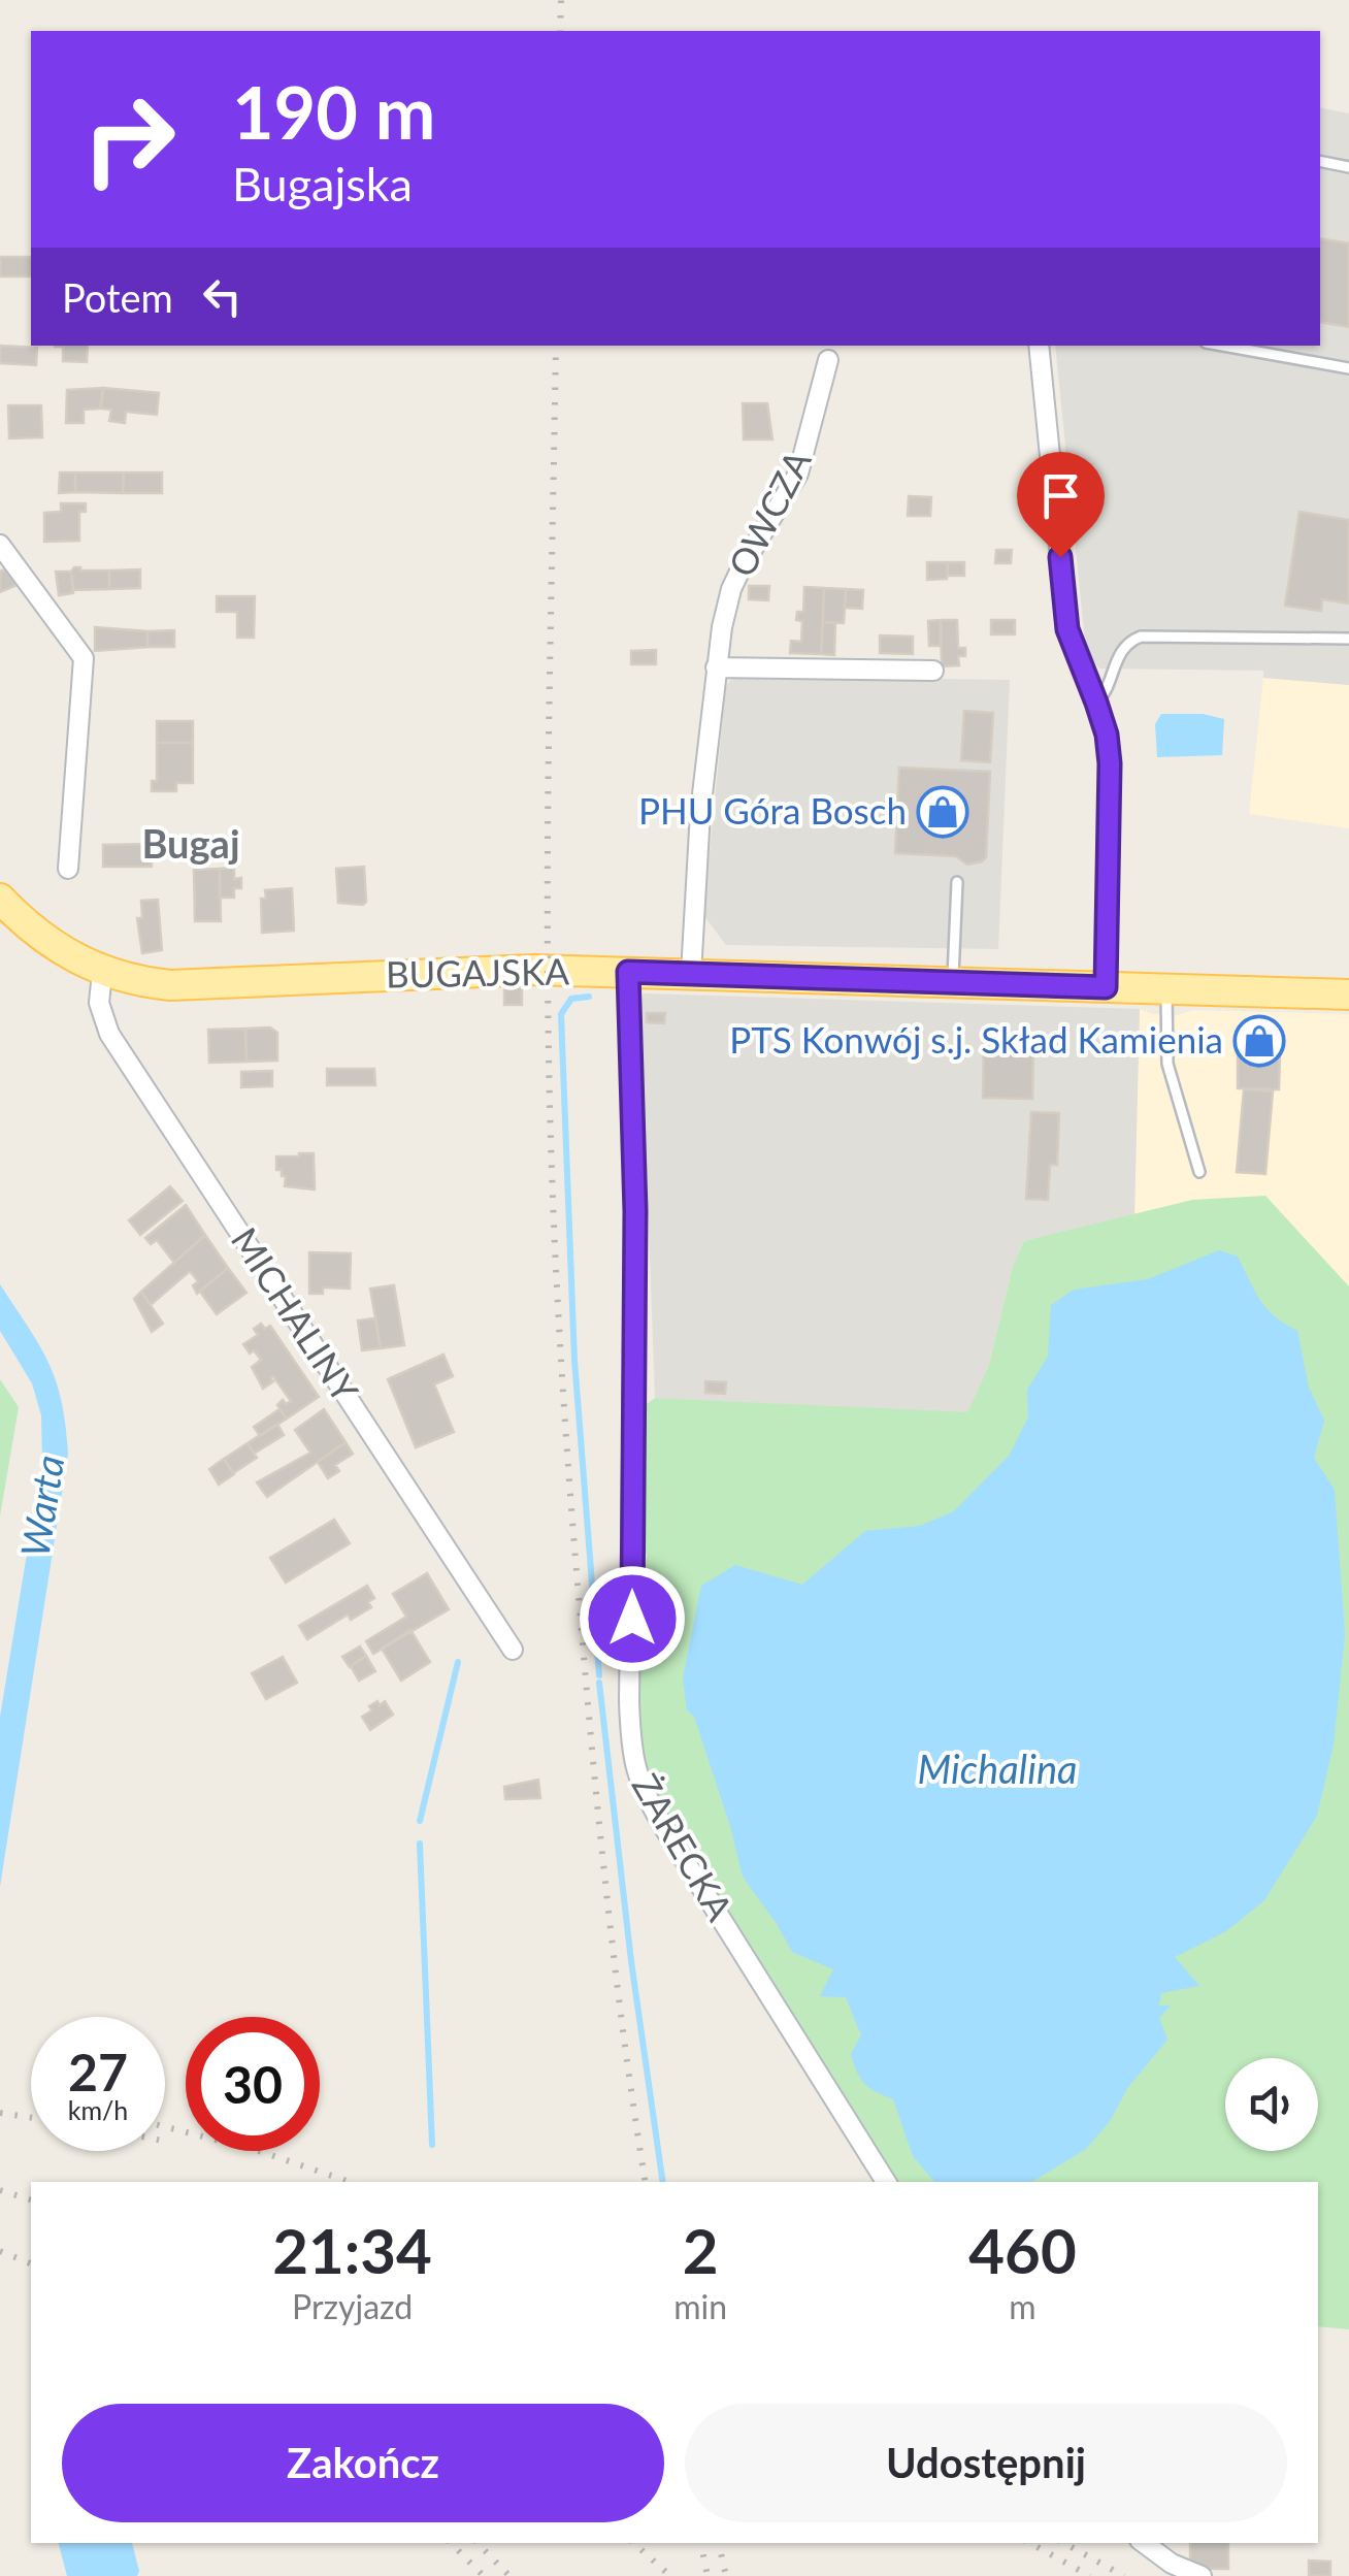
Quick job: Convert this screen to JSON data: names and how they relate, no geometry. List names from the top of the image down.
{
  "streets": {
    "main road": ["BUGAJSKA"],
    "street": ["OWCZA", "MICHALINY", "ŻARECKA"]
  },
  "crossings": [
    ["OWCZA", "BUGAJSKA"],
    ["BUGAJSKA", "MICHALINY"],
    ["BUGAJSKA", "ŻARECKA"]
  ],
  "districts": ["Bugaj"],
  "water": ["Warta", "Michalina"],
  "places": {
    "shop": ["PHU Góra Bosch", "PTS Konwój s.j. Skład Kamienia"]
  },
  "page": {
    "turn": ["190 m", "Bugajska"],
    "then": "Potem",
    "speed": "27 km/h",
    "limit": "30",
    "eta": [
      "21:34",
      "Przyjazd",
      "2",
      "min",
      "460",
      "m"
    ],
    "buttons": ["Zakończ", "Udostępnij"]
  }
}
